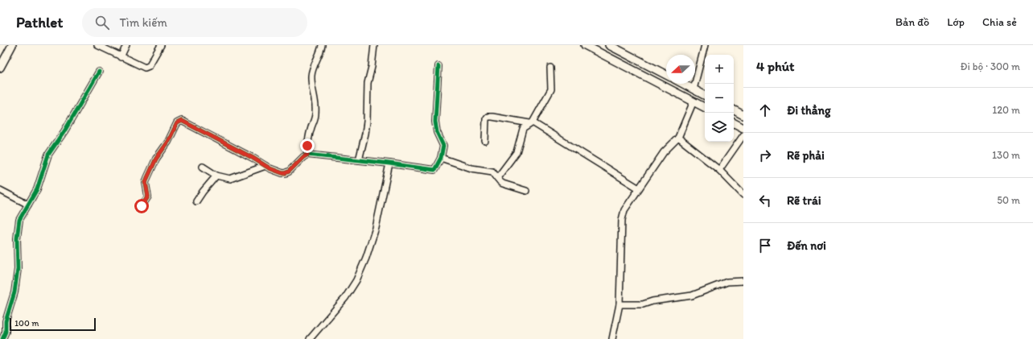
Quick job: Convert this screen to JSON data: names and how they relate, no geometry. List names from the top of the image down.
{
  "scale_bar": "100 m",
  "north": "left",
  "page": {
    "header": "Pathlet",
    "search": "Tìm kiếm",
    "nav": ["Bản đồ", "Lớp", "Chia sẻ"],
    "heading": ["4 phút", "Đi bộ · 300 m"],
    "map_buttons": ["+", "−"],
    "list": [
      ["Đi thẳng", "120 m"],
      ["Rẽ phải", "130 m"],
      ["Rẽ trái", "50 m"],
      "Đến nơi"
    ],
    "scale": "100 m"
  }
}
